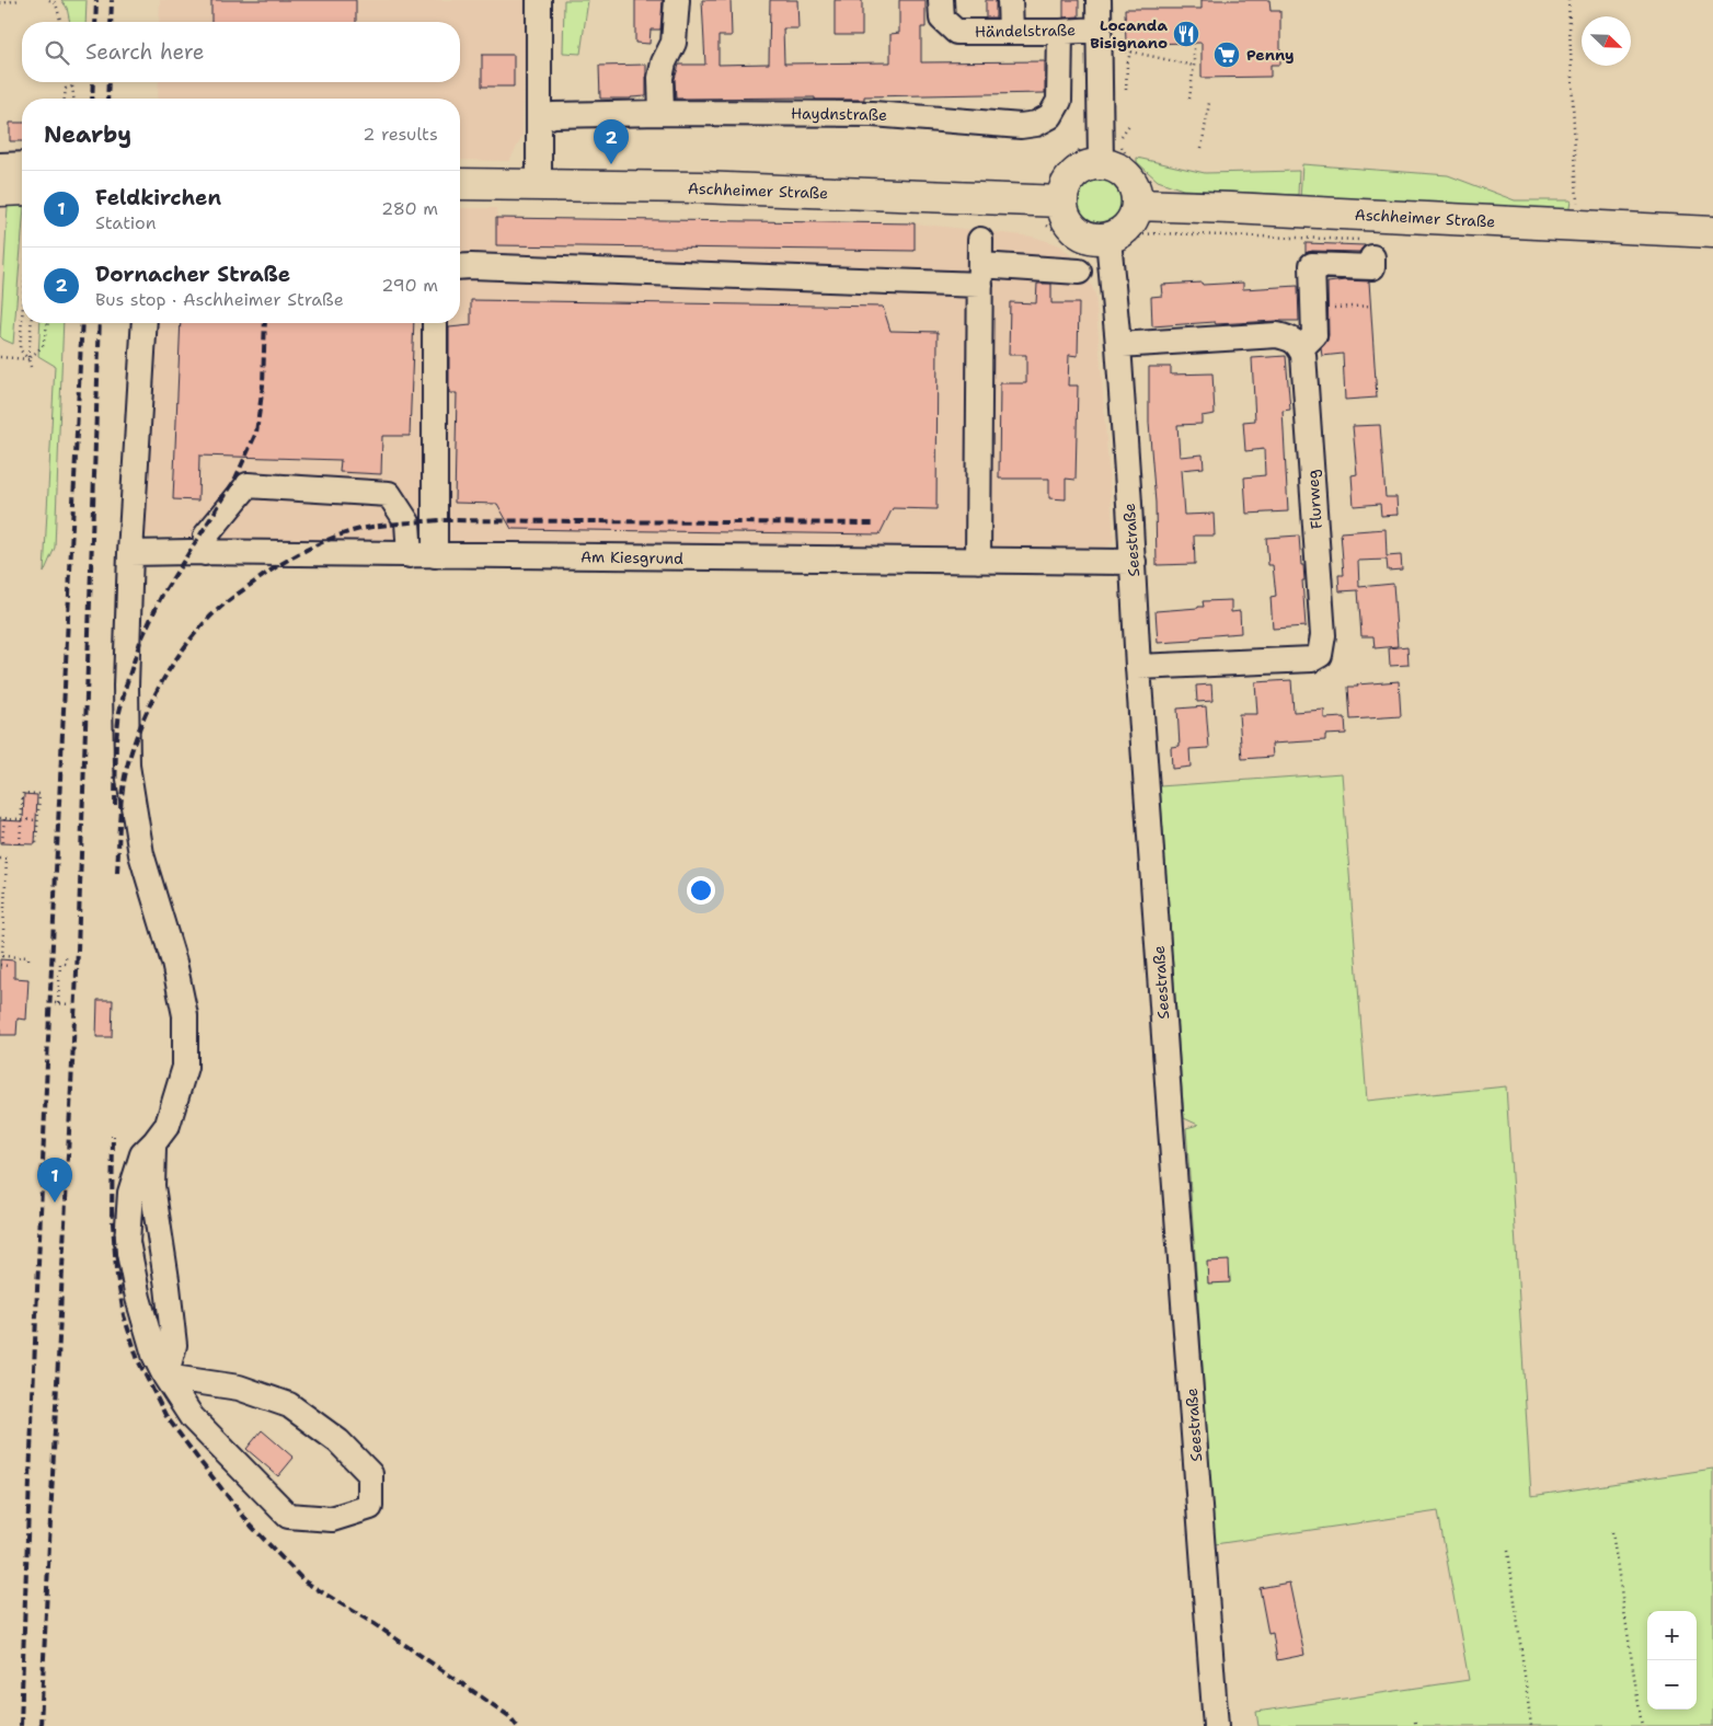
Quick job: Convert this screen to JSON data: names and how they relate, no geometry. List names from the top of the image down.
{
  "streets": {
    "main road": ["Aschheimer Straße"],
    "street": [
      "Händelstraße",
      "Haydnstraße",
      "Flurweg",
      "Seestraße",
      "Am Kiesgrund"
    ]
  },
  "crossings": [
    ["Händelstraße", "Haydnstraße"],
    ["Flurweg", "Seestraße"],
    ["Seestraße", "Am Kiesgrund"]
  ],
  "places": {
    "restaurant": ["Locanda Bisignano"],
    "supermarket": ["Penny"]
  },
  "north": "bottom right",
  "page": {
    "search": "Search here",
    "heading": ["Nearby", "2 results"],
    "pins": ["2", "1"],
    "list": [
      {
        "mark": "1",
        "name": "Feldkirchen",
        "note": "Station",
        "value": "280 m"
      },
      {
        "mark": "2",
        "name": "Dornacher Straße",
        "note": "Bus stop · Aschheimer Straße",
        "value": "290 m"
      }
    ],
    "map_buttons": ["+", "−"]
  }
}
